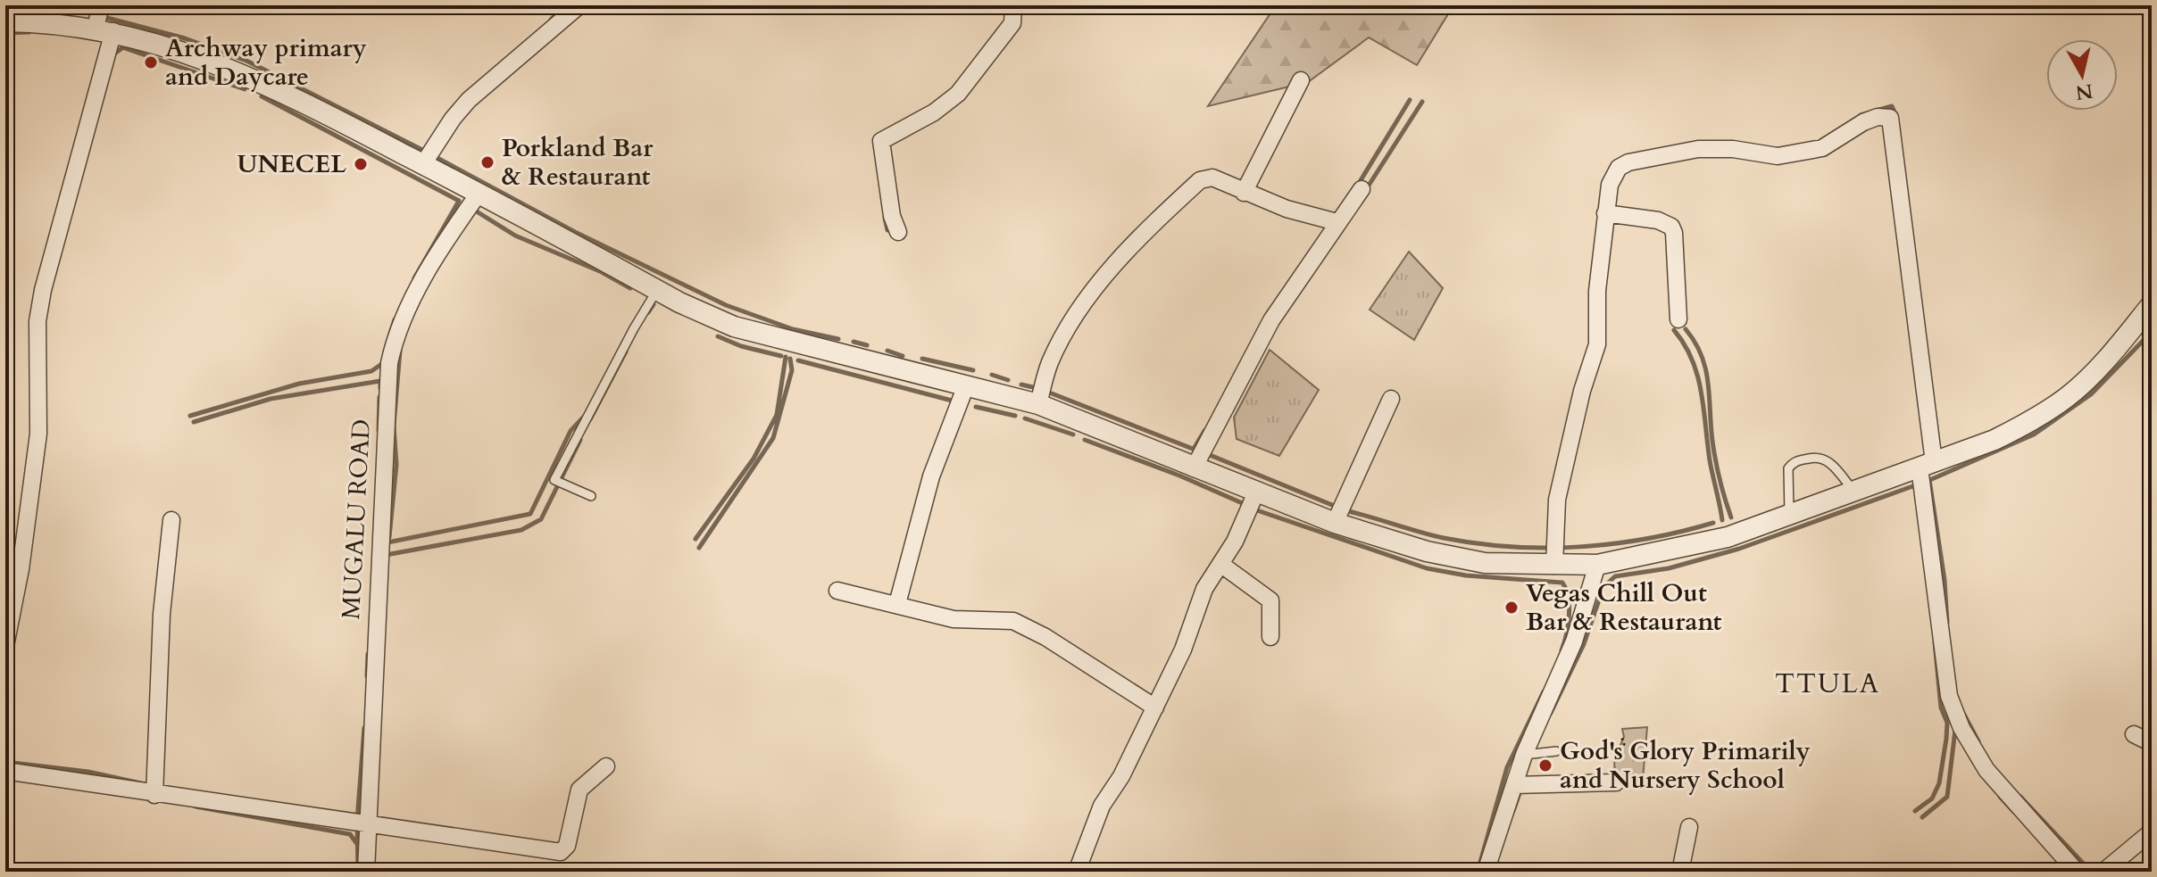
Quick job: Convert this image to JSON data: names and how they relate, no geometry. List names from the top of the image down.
{
  "streets": {
    "street": ["MUGALU ROAD"]
  },
  "districts": ["TTULA"],
  "places": [
    "Archway primary and Daycare",
    "Porkland Bar & Restaurant",
    "UNECEL",
    "Vegas Chill Out Bar & Restaurant",
    "God's Glory Primarily and Nursery School"
  ],
  "north": "bottom"
}
